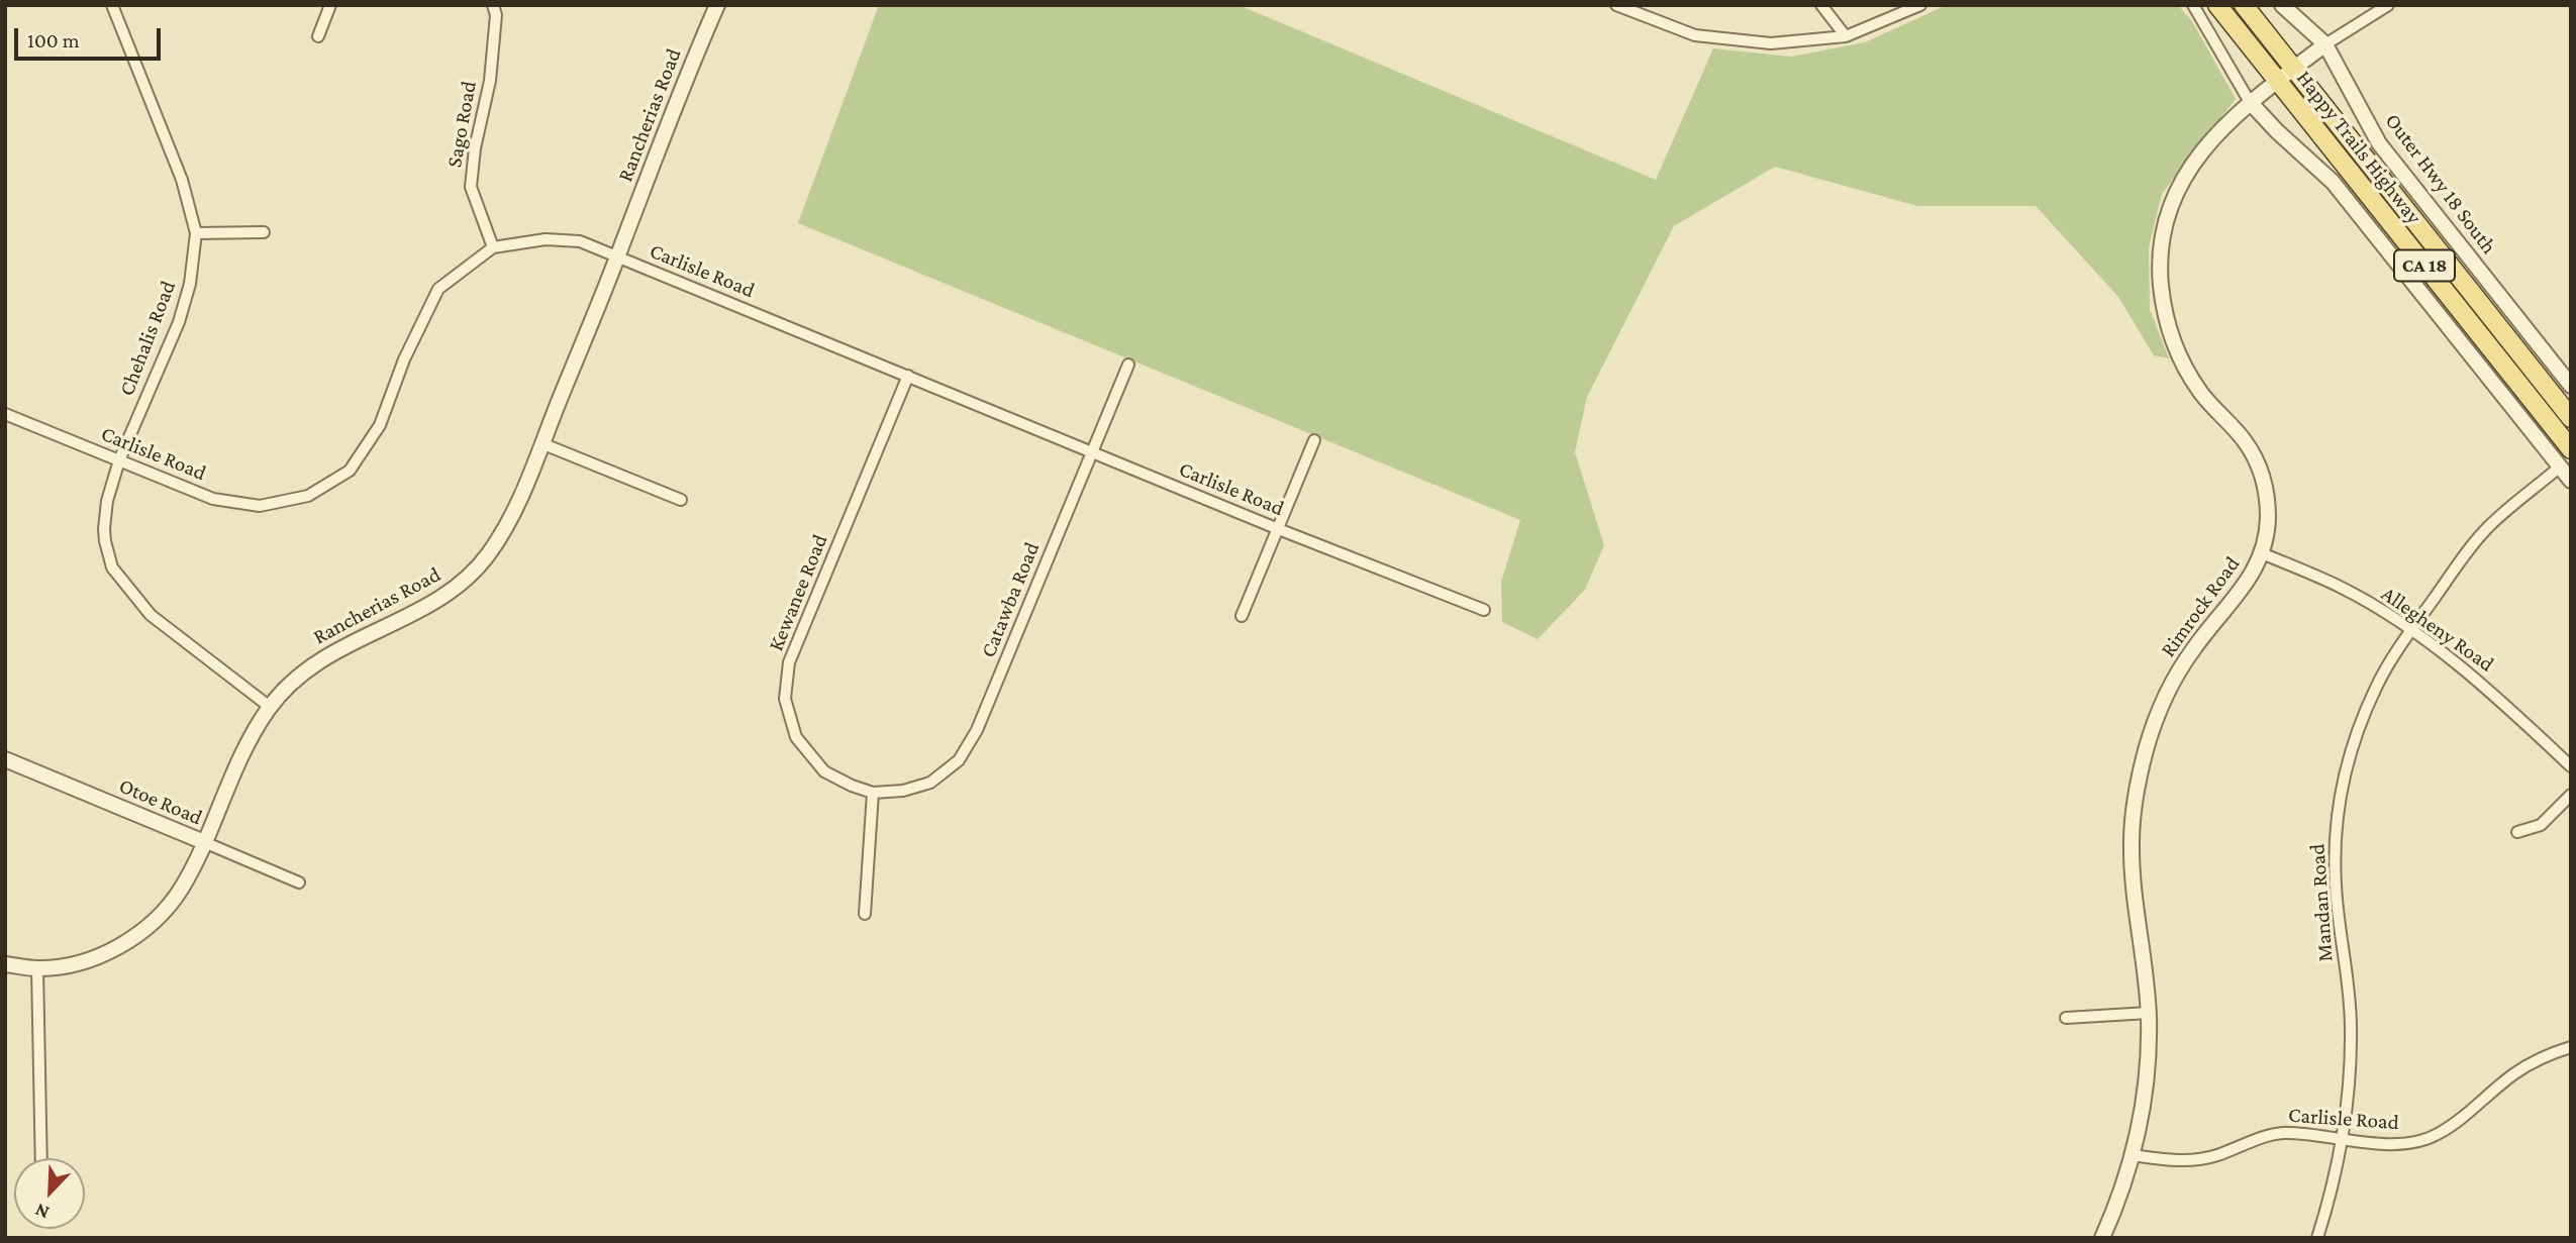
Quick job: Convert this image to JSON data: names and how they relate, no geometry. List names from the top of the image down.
{
  "streets": {
    "main road": ["Happy Trails Highway", "CA 18"],
    "street": [
      "Rancherias Road",
      "Sago Road",
      "Outer Hwy 18 South",
      "Carlisle Road",
      "Chehalis Road",
      "Kewanee Road",
      "Catawba Road",
      "Rimrock Road",
      "Allegheny Road",
      "Otoe Road",
      "Mandan Road"
    ]
  },
  "crossings": [
    ["Rancherias Road", "Carlisle Road"],
    ["Rancherias Road", "Chehalis Road"],
    ["Rancherias Road", "Otoe Road"],
    ["Sago Road", "Carlisle Road"],
    ["Happy Trails Highway", "Rimrock Road"],
    ["Outer Hwy 18 South", "Rimrock Road"],
    ["Carlisle Road", "Chehalis Road"],
    ["Carlisle Road", "Kewanee Road"],
    ["Carlisle Road", "Catawba Road"],
    ["Carlisle Road", "Rimrock Road"],
    ["Carlisle Road", "Mandan Road"],
    ["Kewanee Road", "Catawba Road"],
    ["Rimrock Road", "Allegheny Road"],
    ["Allegheny Road", "Mandan Road"]
  ],
  "scale_bar": "100 m",
  "north": "bottom left"
}
